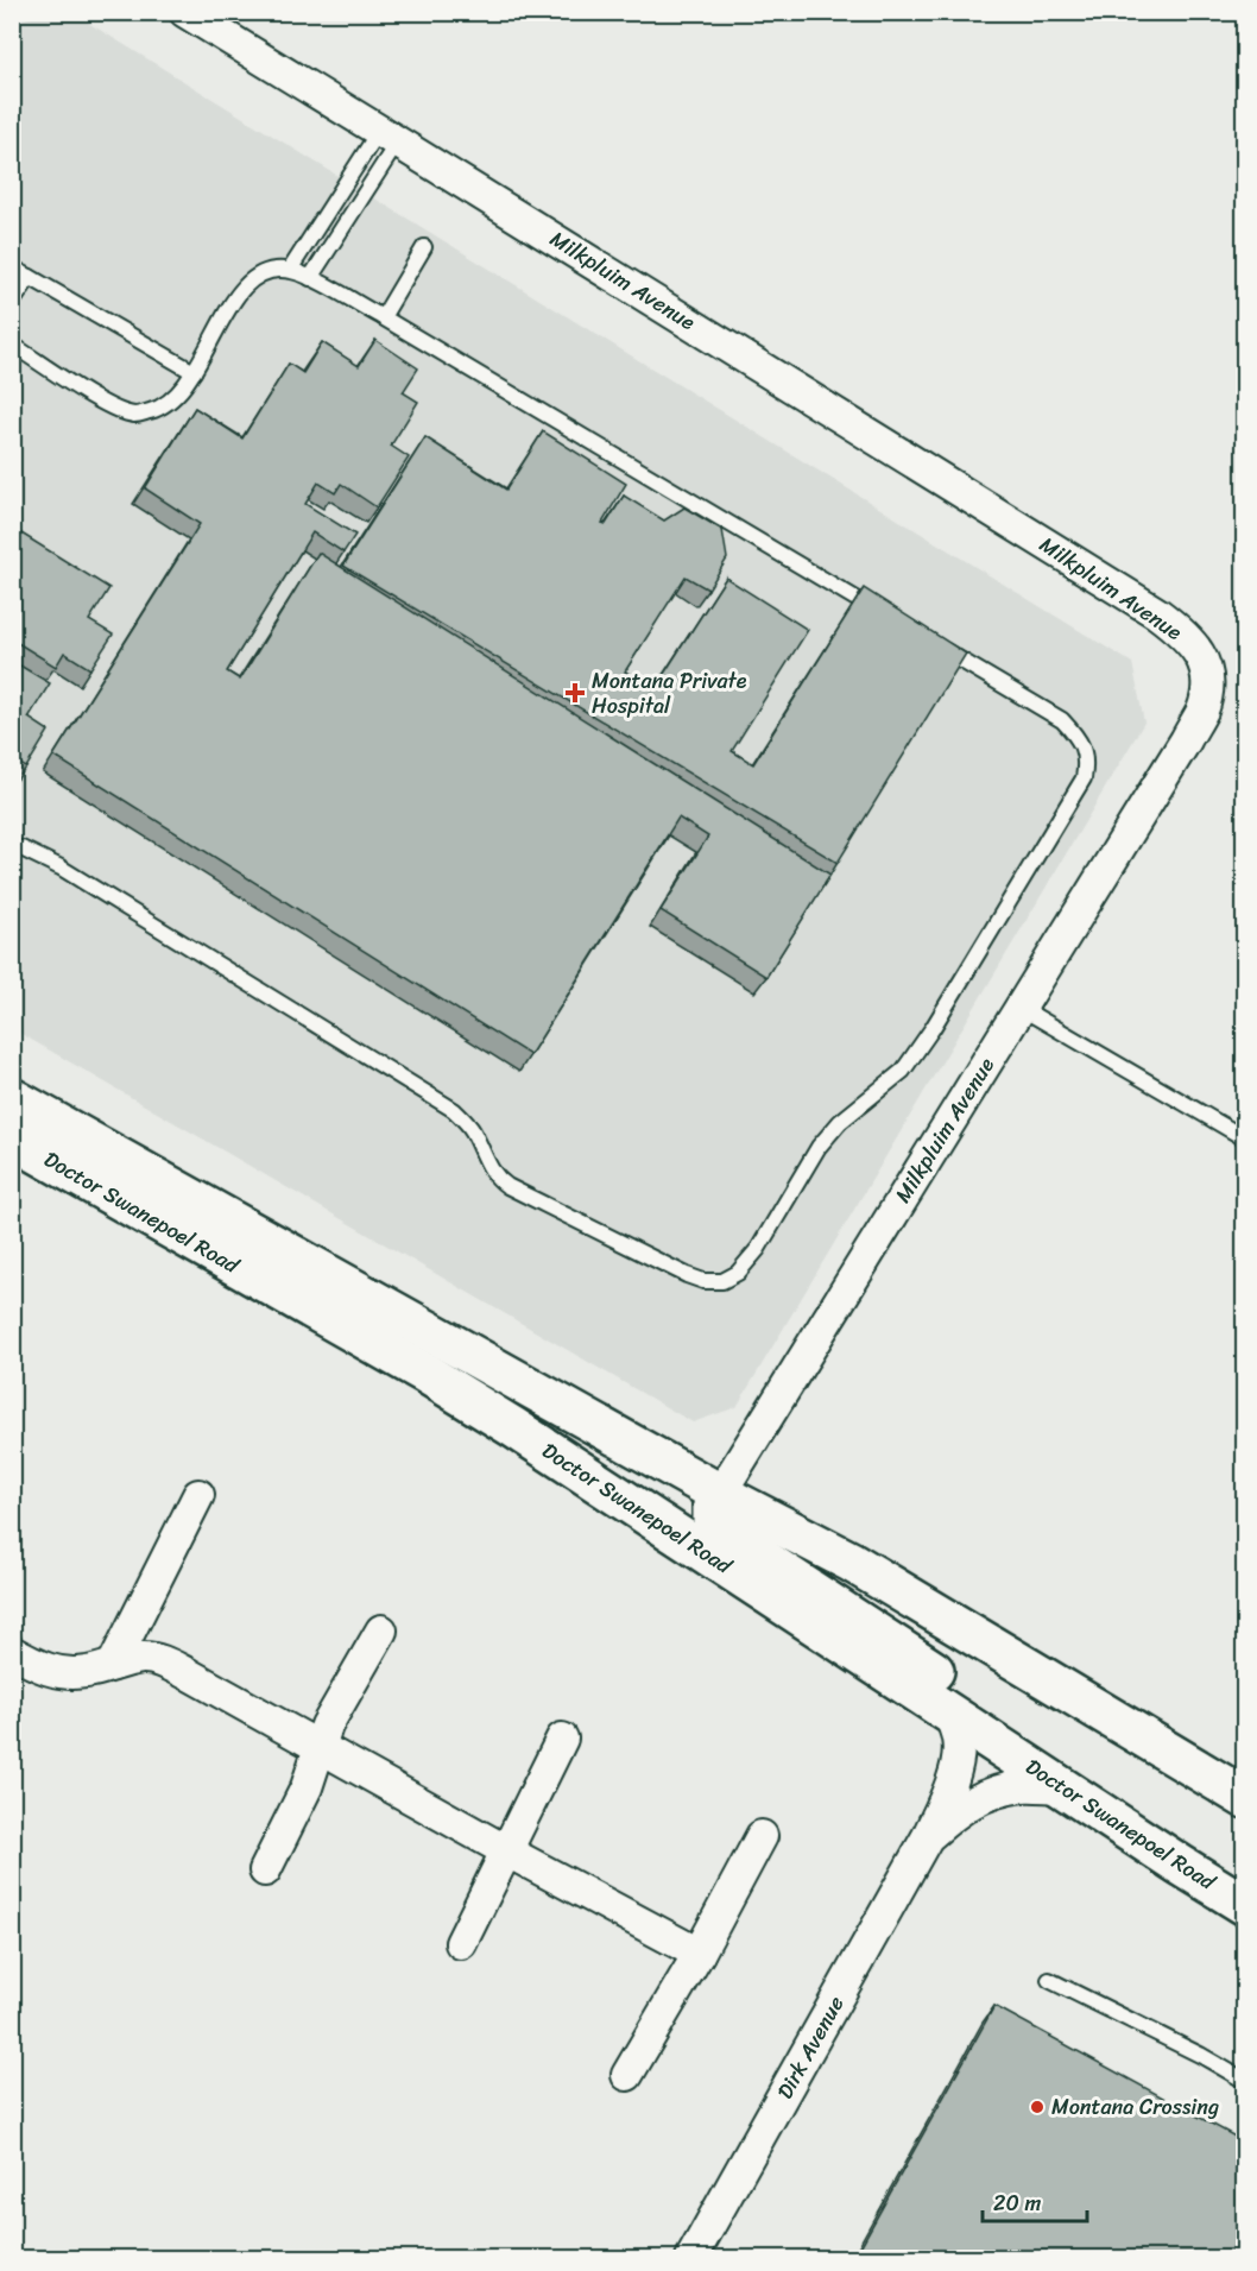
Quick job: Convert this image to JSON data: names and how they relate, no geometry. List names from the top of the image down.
{
  "streets": {
    "main road": ["Doctor Swanepoel Road"],
    "street": ["Milkpluim Avenue", "Dirk Avenue"]
  },
  "crossings": [
    ["Milkpluim Avenue", "Doctor Swanepoel Road"],
    ["Doctor Swanepoel Road", "Dirk Avenue"]
  ],
  "places": {
    "health": ["Montana Private Hospital"],
    "other": ["Montana Crossing"]
  },
  "scale_bar": "20 m"
}
